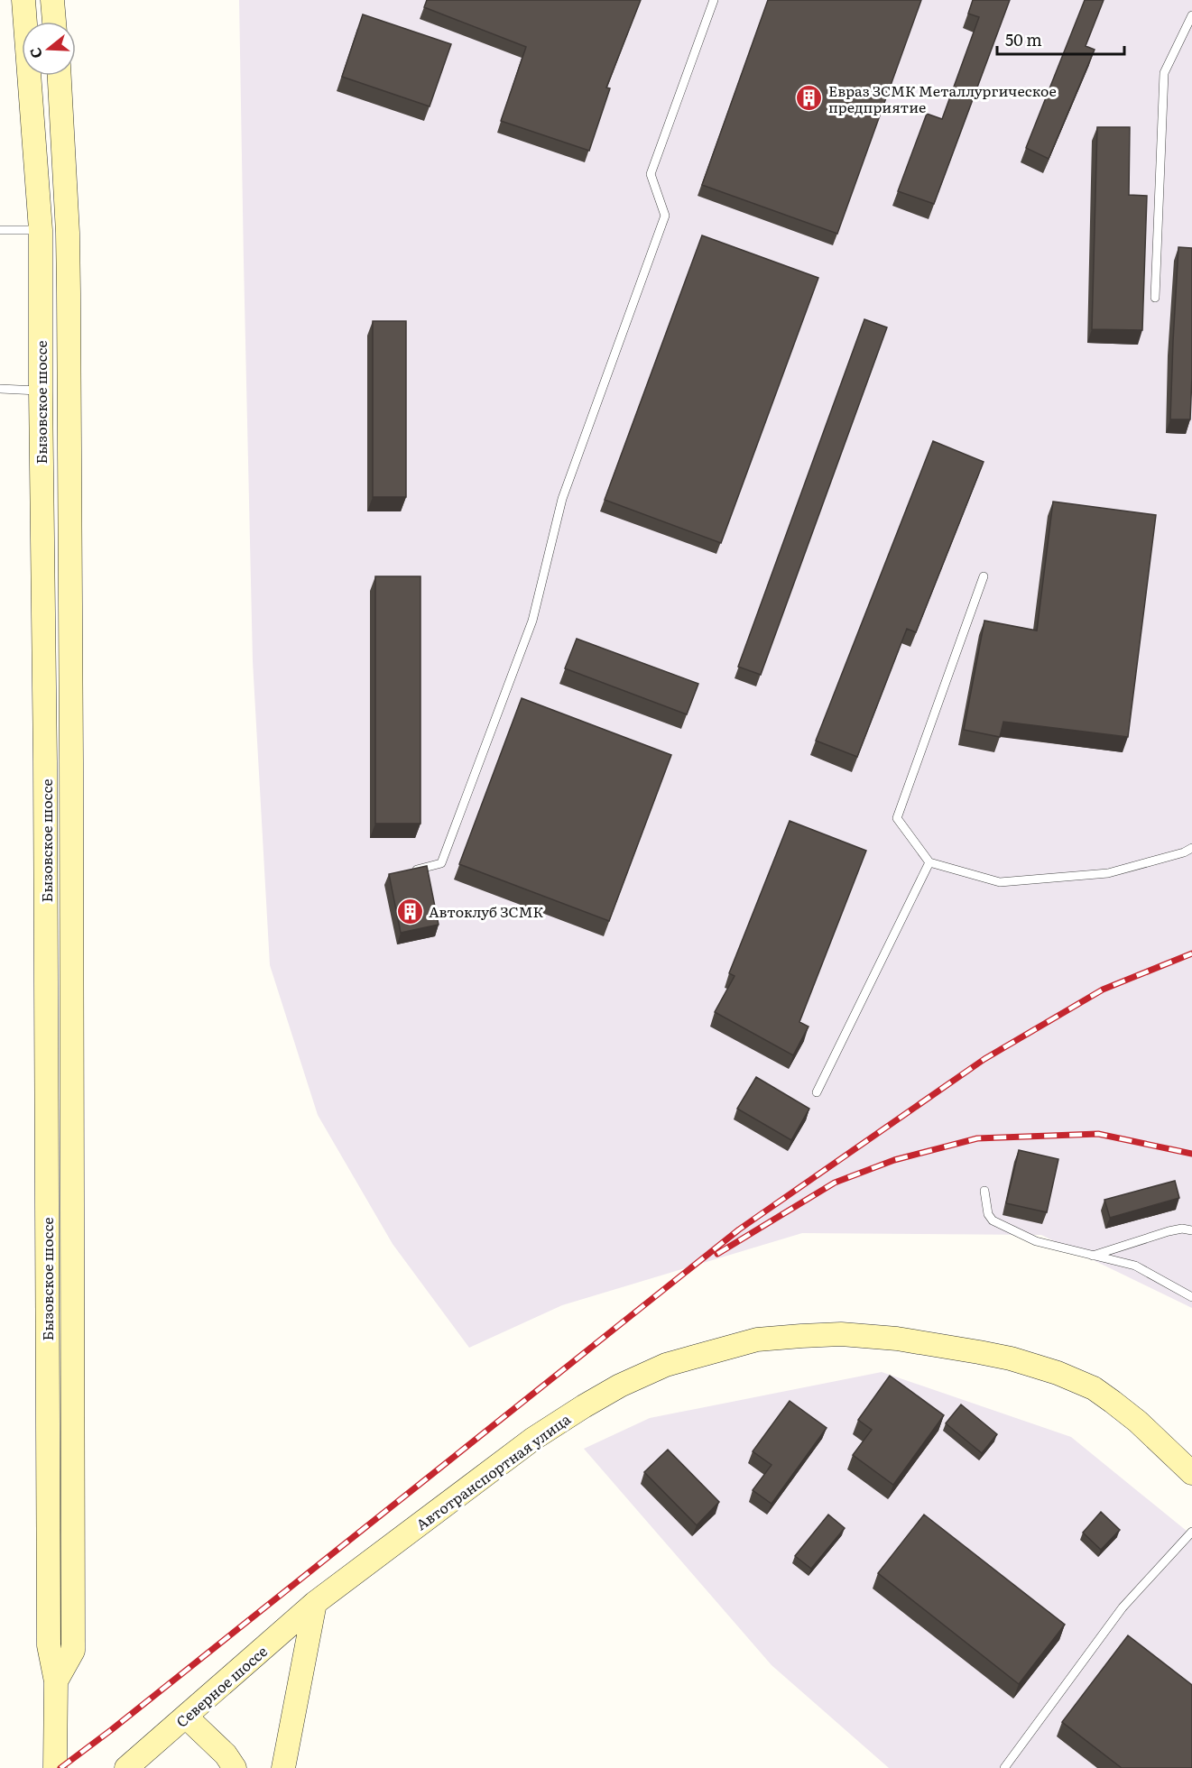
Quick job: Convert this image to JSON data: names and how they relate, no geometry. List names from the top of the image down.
{
  "streets": {
    "main road": ["Бызовское шоссе", "Автотранспортная улица", "Северное шоссе"]
  },
  "crossings": [
    ["Автотранспортная улица", "Северное шоссе"]
  ],
  "places": {
    "building": ["Евраз ЗСМК Металлургическое предприятие", "Автоклуб ЗСМК"]
  },
  "scale_bar": "50 m",
  "north": "left"
}
